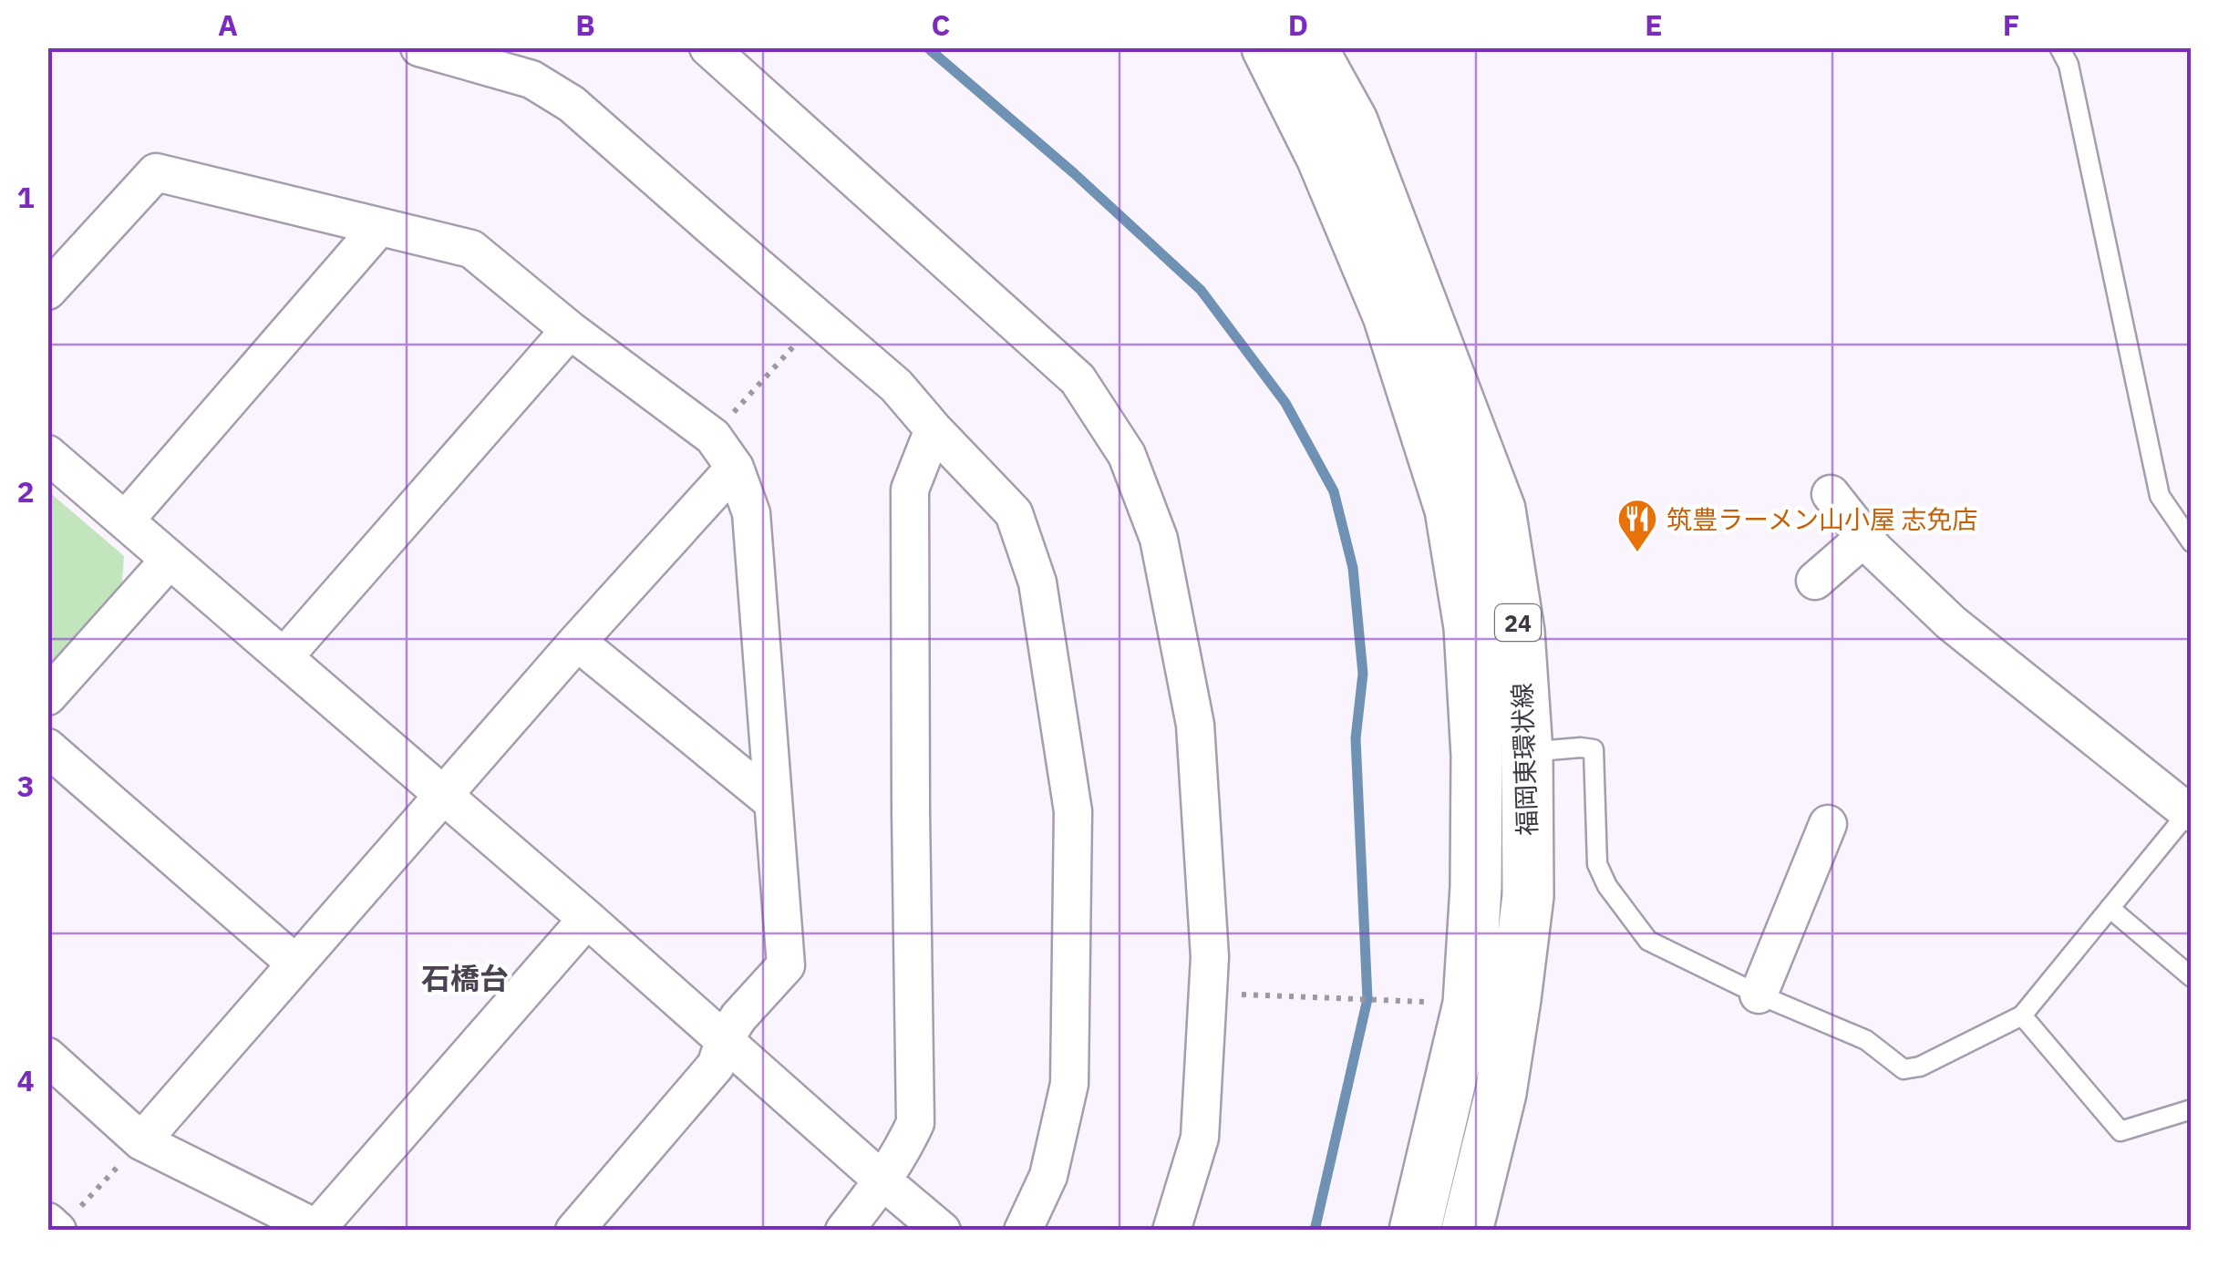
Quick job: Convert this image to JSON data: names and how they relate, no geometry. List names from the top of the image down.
{
  "streets": {
    "main road": ["24", "福岡東環状線"]
  },
  "districts": ["石橋台"],
  "places": {
    "restaurant": ["筑豊ラーメン山小屋 志免店"]
  },
  "grid": {
    "columns": [
      "A",
      "B",
      "C",
      "D",
      "E",
      "F"
    ],
    "rows": [
      "1",
      "2",
      "3",
      "4"
    ]
  }
}
